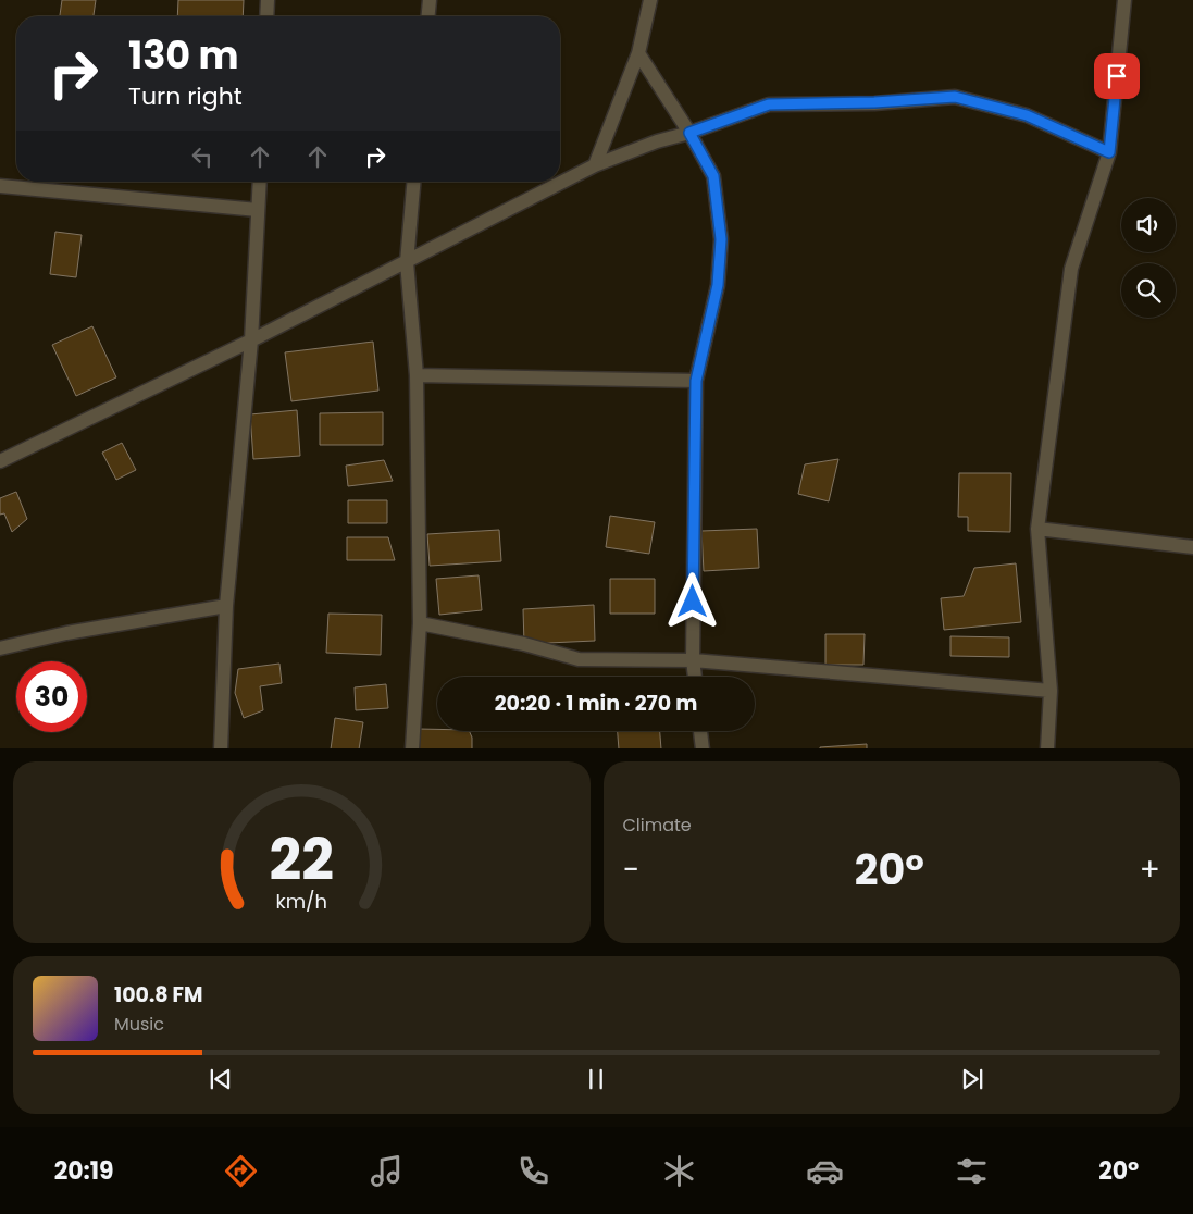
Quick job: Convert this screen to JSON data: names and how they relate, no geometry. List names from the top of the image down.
{
  "page": {
    "turn": ["130 m", "Turn right"],
    "limit": "30",
    "trip": "20:20 · 1 min · 270 m",
    "tile": "Climate",
    "heat": ["−", "20°", "+"],
    "song": ["100.8 FM", "Music"],
    "tabs": ["20:19", "20°"],
    "gauge": ["22", "km/h"]
  }
}
